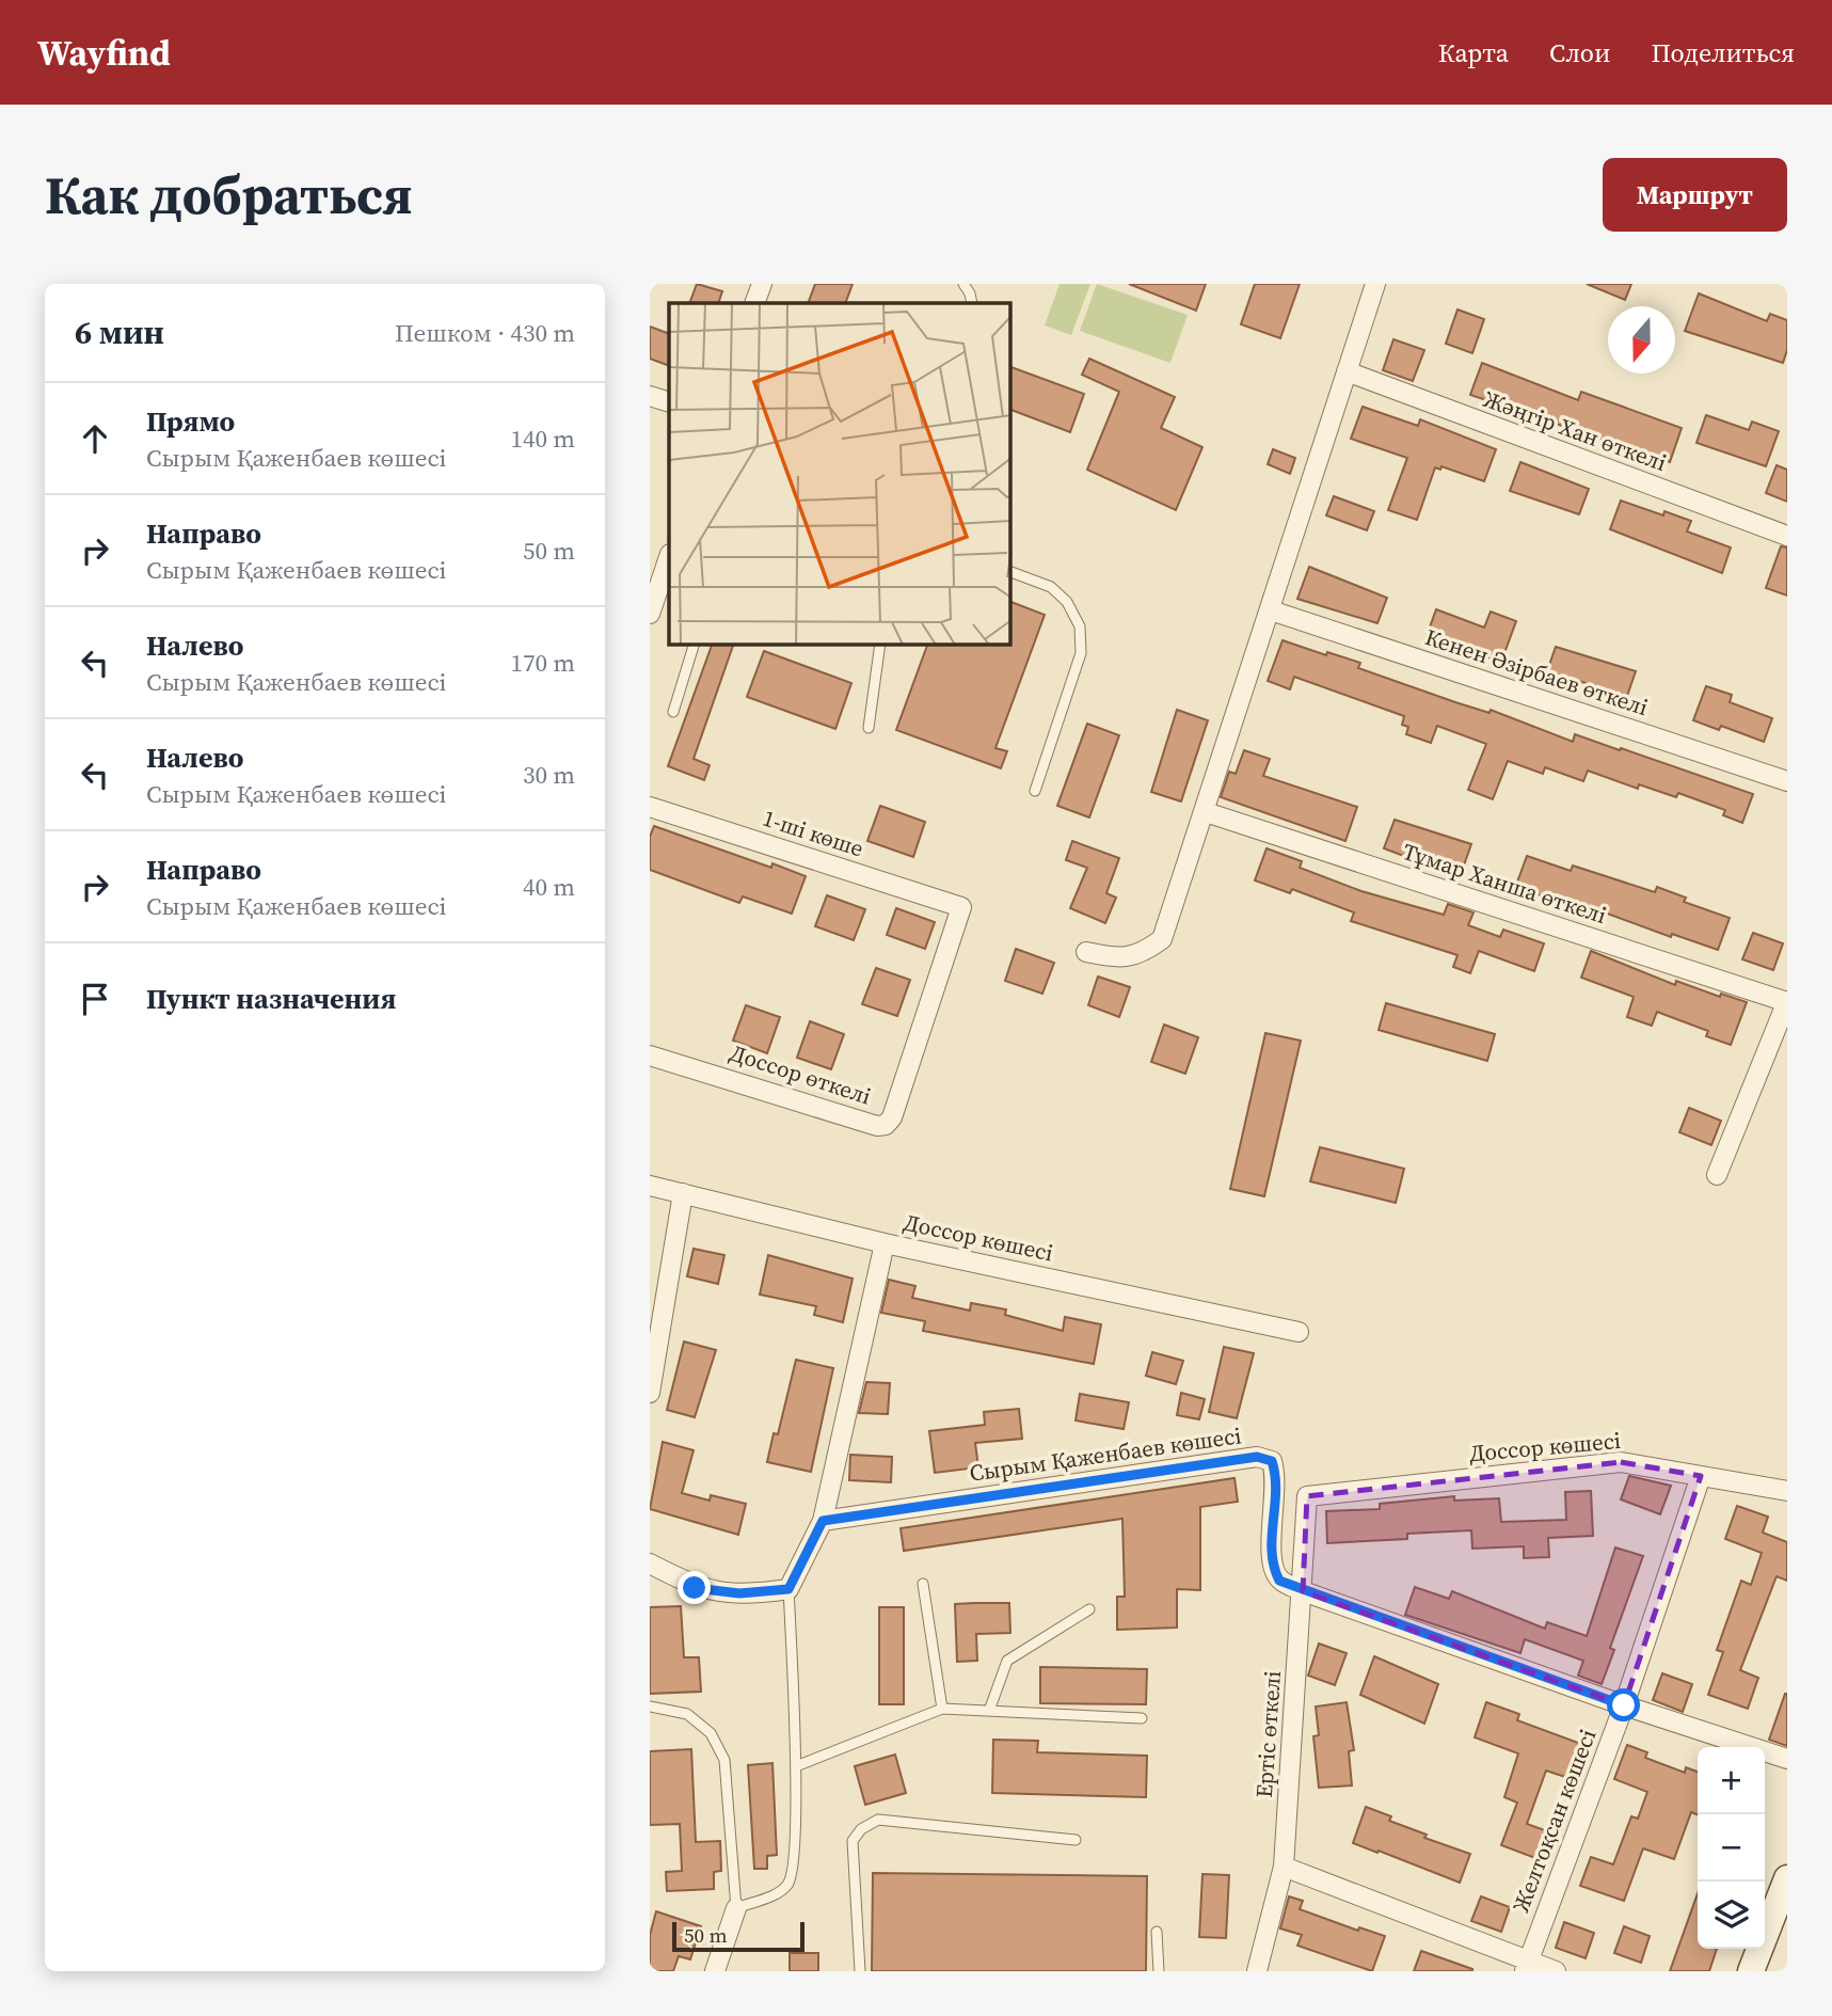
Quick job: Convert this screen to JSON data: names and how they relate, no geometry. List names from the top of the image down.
{
  "streets": {
    "street": [
      "Жәңгір Хан өткелі",
      "Кенен Әзірбаев өткелі",
      "1-ші көше",
      "Тұмар Ханша өткелі",
      "Доссор өткелі",
      "Доссор көшесі",
      "Сырым Қаженбаев көшесі",
      "Ертіс өткелі",
      "Желтоқсан көшесі"
    ]
  },
  "crossings": [
    ["1-ші көше", "Доссор өткелі"],
    ["Доссор көшесі", "Ертіс өткелі"],
    ["Доссор көшесі", "Желтоқсан көшесі"],
    ["Сырым Қаженбаев көшесі", "Ертіс өткелі"],
    ["Сырым Қаженбаев көшесі", "Желтоқсан көшесі"]
  ],
  "scale_bar": "50 m",
  "north": "bottom",
  "page": {
    "header": "Wayfind",
    "nav": ["Карта", "Слои", "Поделиться"],
    "buttons": "Маршрут",
    "title": "Как добраться",
    "heading": ["6 мин", "Пешком · 430 m"],
    "list": [
      ["Прямо", "Сырым Қаженбаев көшесі", "140 m"],
      ["Направо", "Сырым Қаженбаев көшесі", "50 m"],
      ["Налево", "Сырым Қаженбаев көшесі", "170 m"],
      ["Налево", "Сырым Қаженбаев көшесі", "30 m"],
      ["Направо", "Сырым Қаженбаев көшесі", "40 m"],
      "Пункт назначения"
    ],
    "map_buttons": ["+", "−"],
    "scale": "50 m"
  }
}
